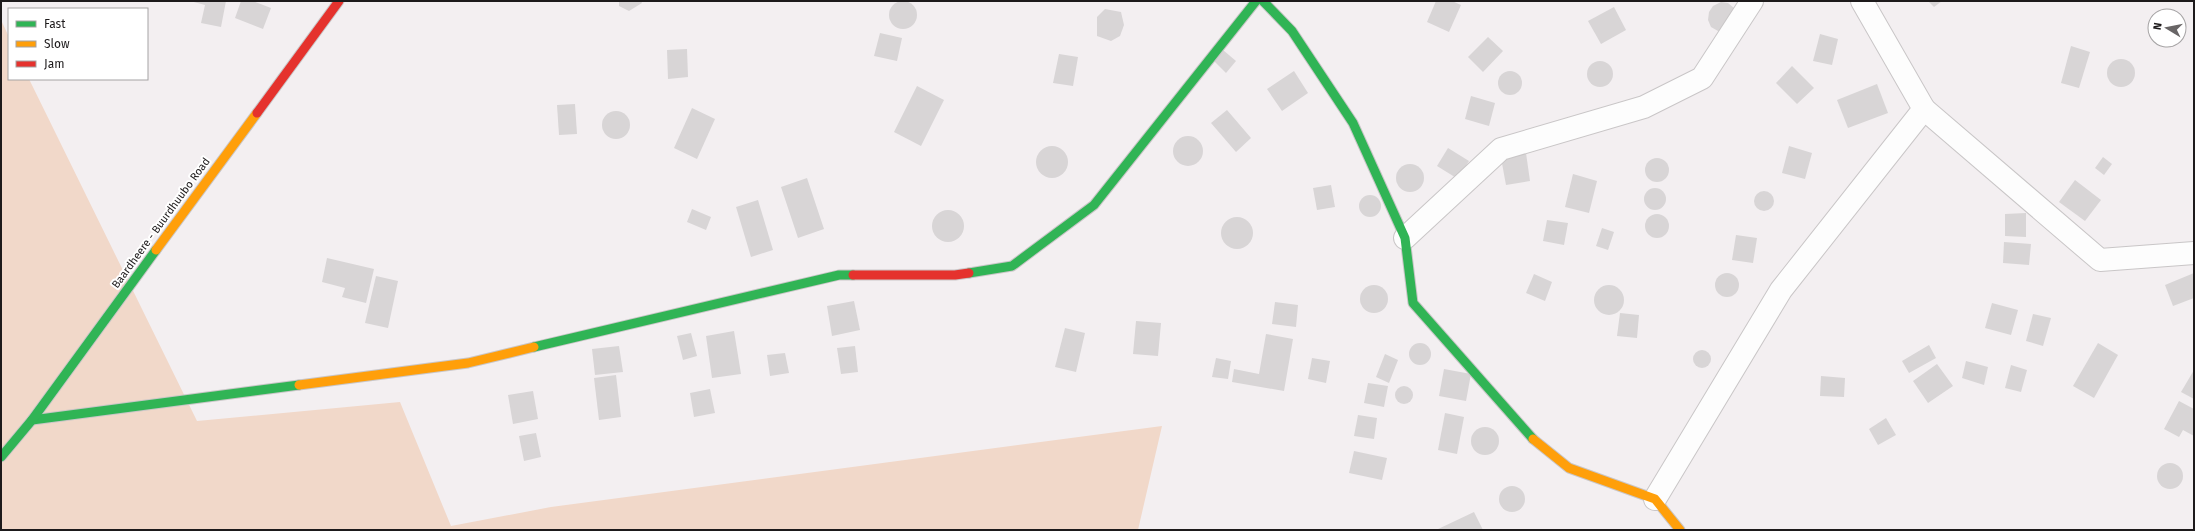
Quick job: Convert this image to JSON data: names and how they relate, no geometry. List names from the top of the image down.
{
  "streets": {
    "street": ["Baardheere - Buurdhuubo Road"]
  },
  "legend": ["Fast", "Slow", "Jam"],
  "north": "left"
}
